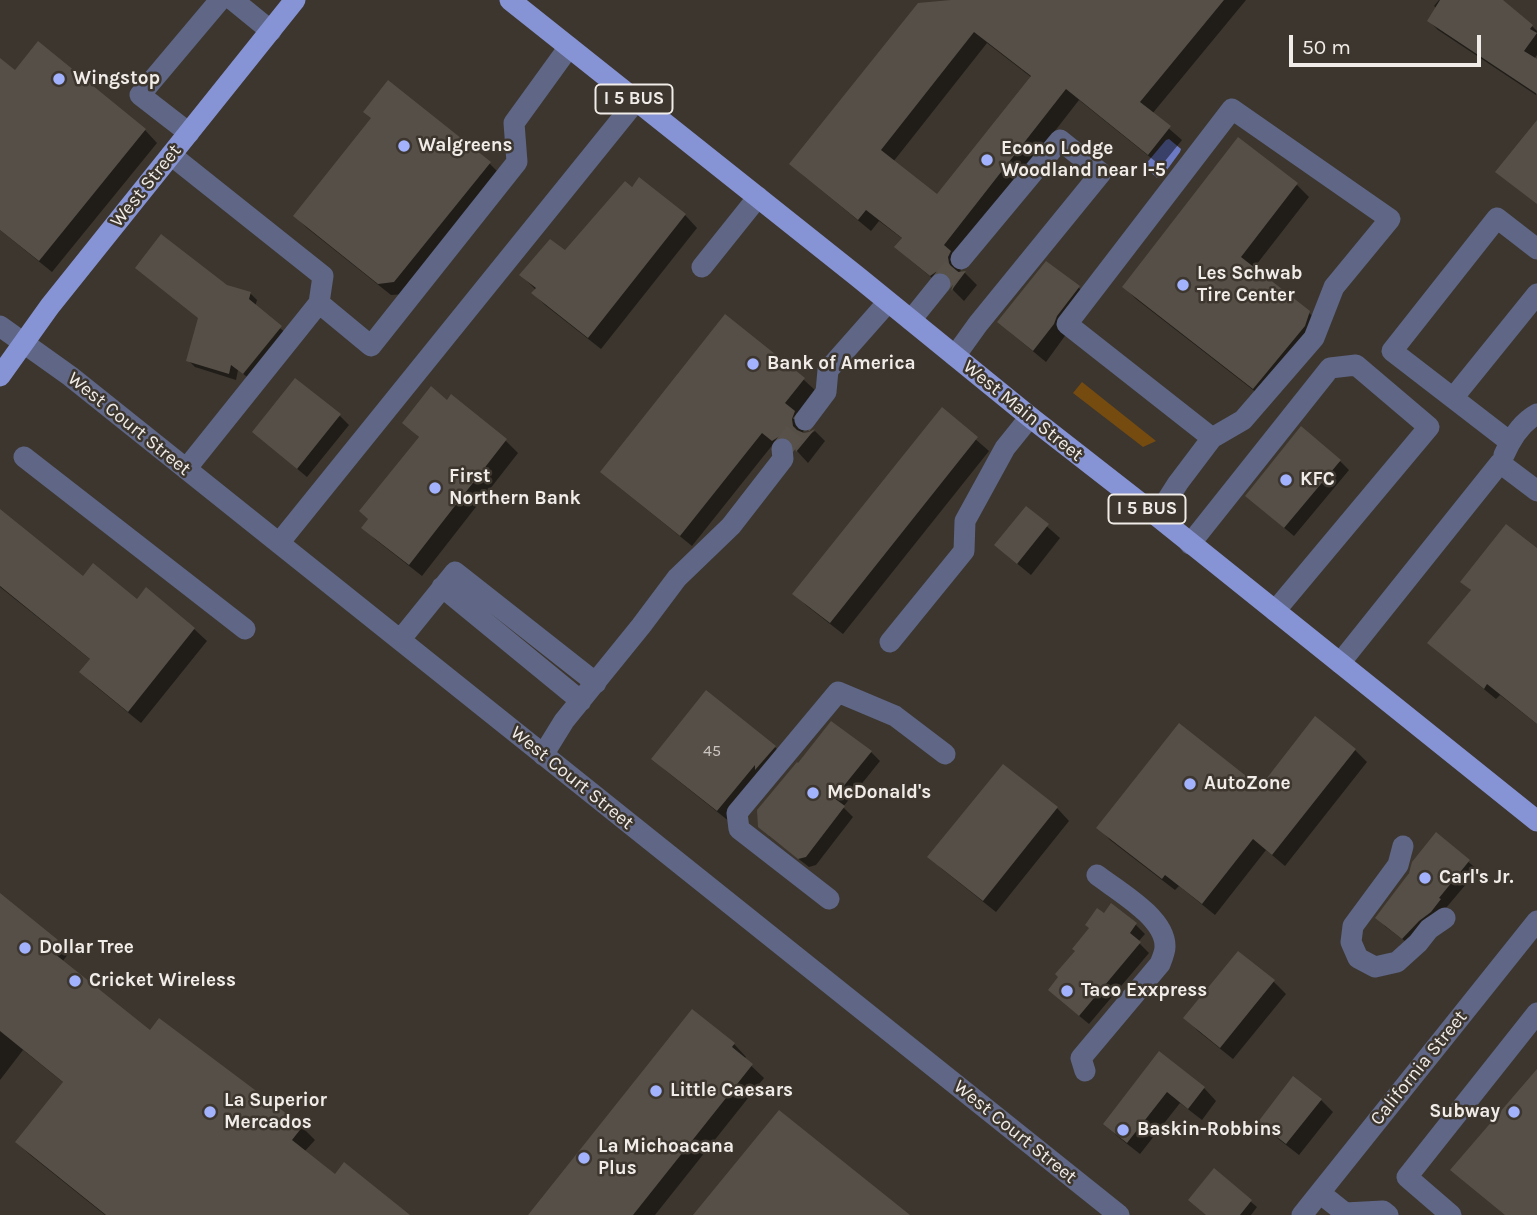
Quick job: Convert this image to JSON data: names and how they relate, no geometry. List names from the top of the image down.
{
  "streets": {
    "main road": ["I 5 BUS", "West Street", "West Main Street"],
    "street": ["West Court Street", "California Street"]
  },
  "crossings": [
    ["West Street", "West Court Street"]
  ],
  "places": [
    "Wingstop",
    "Walgreens",
    "Econo Lodge Woodland near I-5",
    "Les Schwab Tire Center",
    "Bank of America",
    "KFC",
    "First Northern Bank",
    "AutoZone",
    "McDonald's",
    "Carl's Jr.",
    "Dollar Tree",
    "Cricket Wireless",
    "Taco Exxpress",
    "Little Caesars",
    "La Superior Mercados",
    "Subway",
    "Baskin-Robbins",
    "La Michoacana Plus"
  ],
  "house_numbers": ["45"],
  "scale_bar": "50 m"
}
